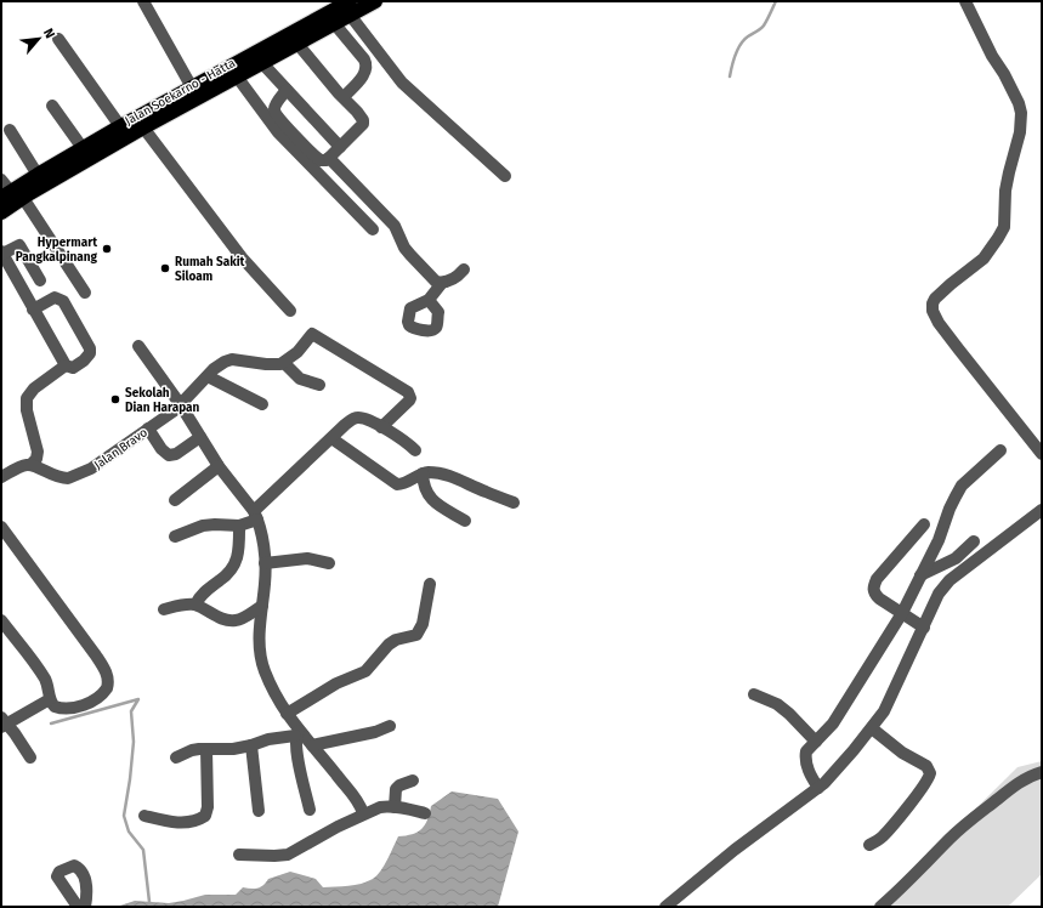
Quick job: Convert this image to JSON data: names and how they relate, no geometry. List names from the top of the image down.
{
  "streets": {
    "highway": ["Jalan Soekarno - Hatta"],
    "street": ["Jalan Bravo"]
  },
  "places": ["Hypermart Pangkalpinang", "Rumah Sakit Siloam", "Sekolah Dian Harapan"],
  "north": "top right"
}
